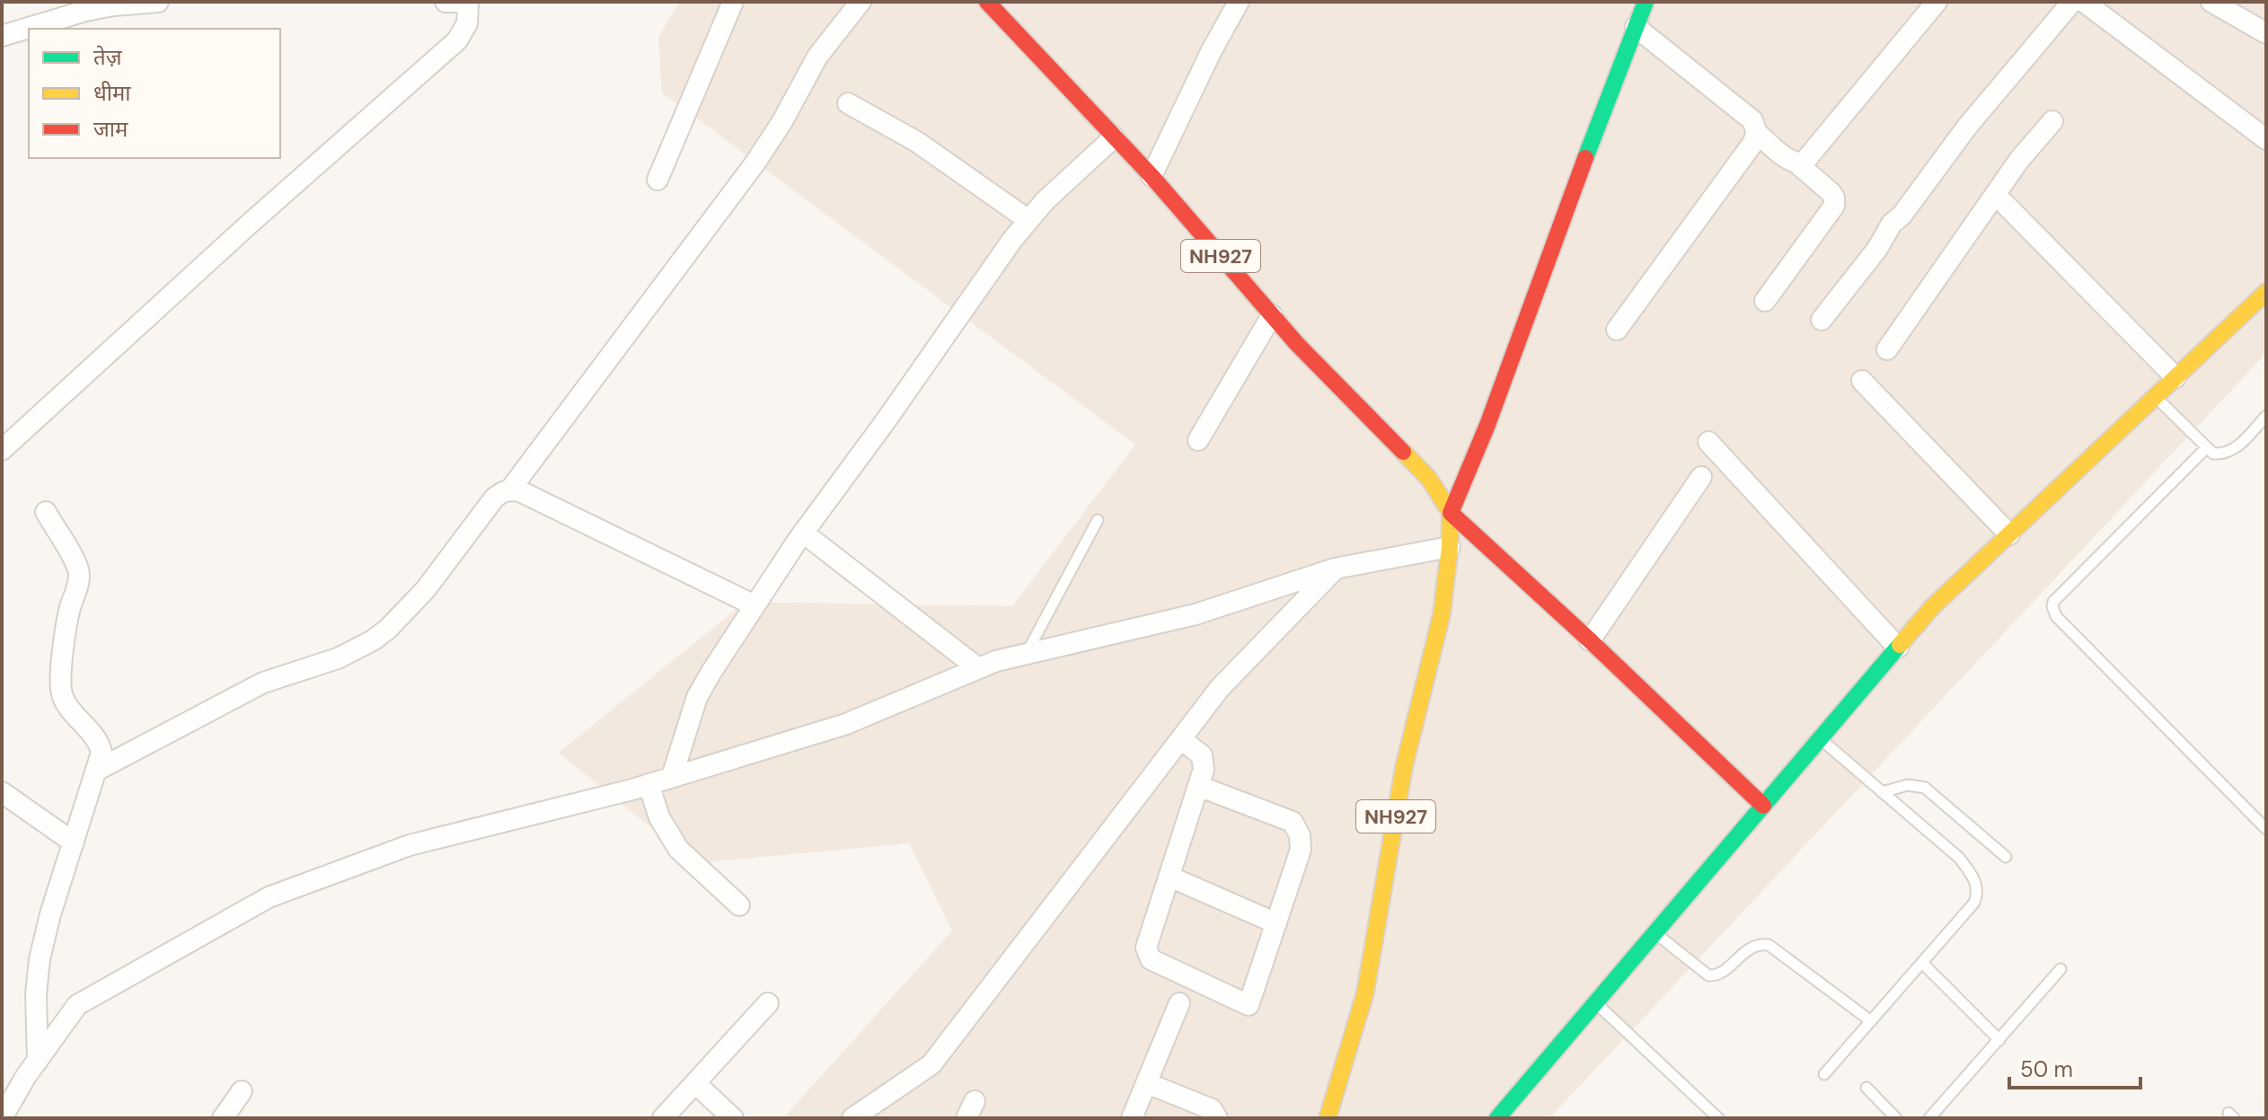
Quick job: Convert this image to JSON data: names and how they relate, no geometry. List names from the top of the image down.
{
  "streets": {
    "main road": ["NH927"]
  },
  "legend": ["तेज़", "धीमा", "जाम"],
  "scale_bar": "50 m"
}
